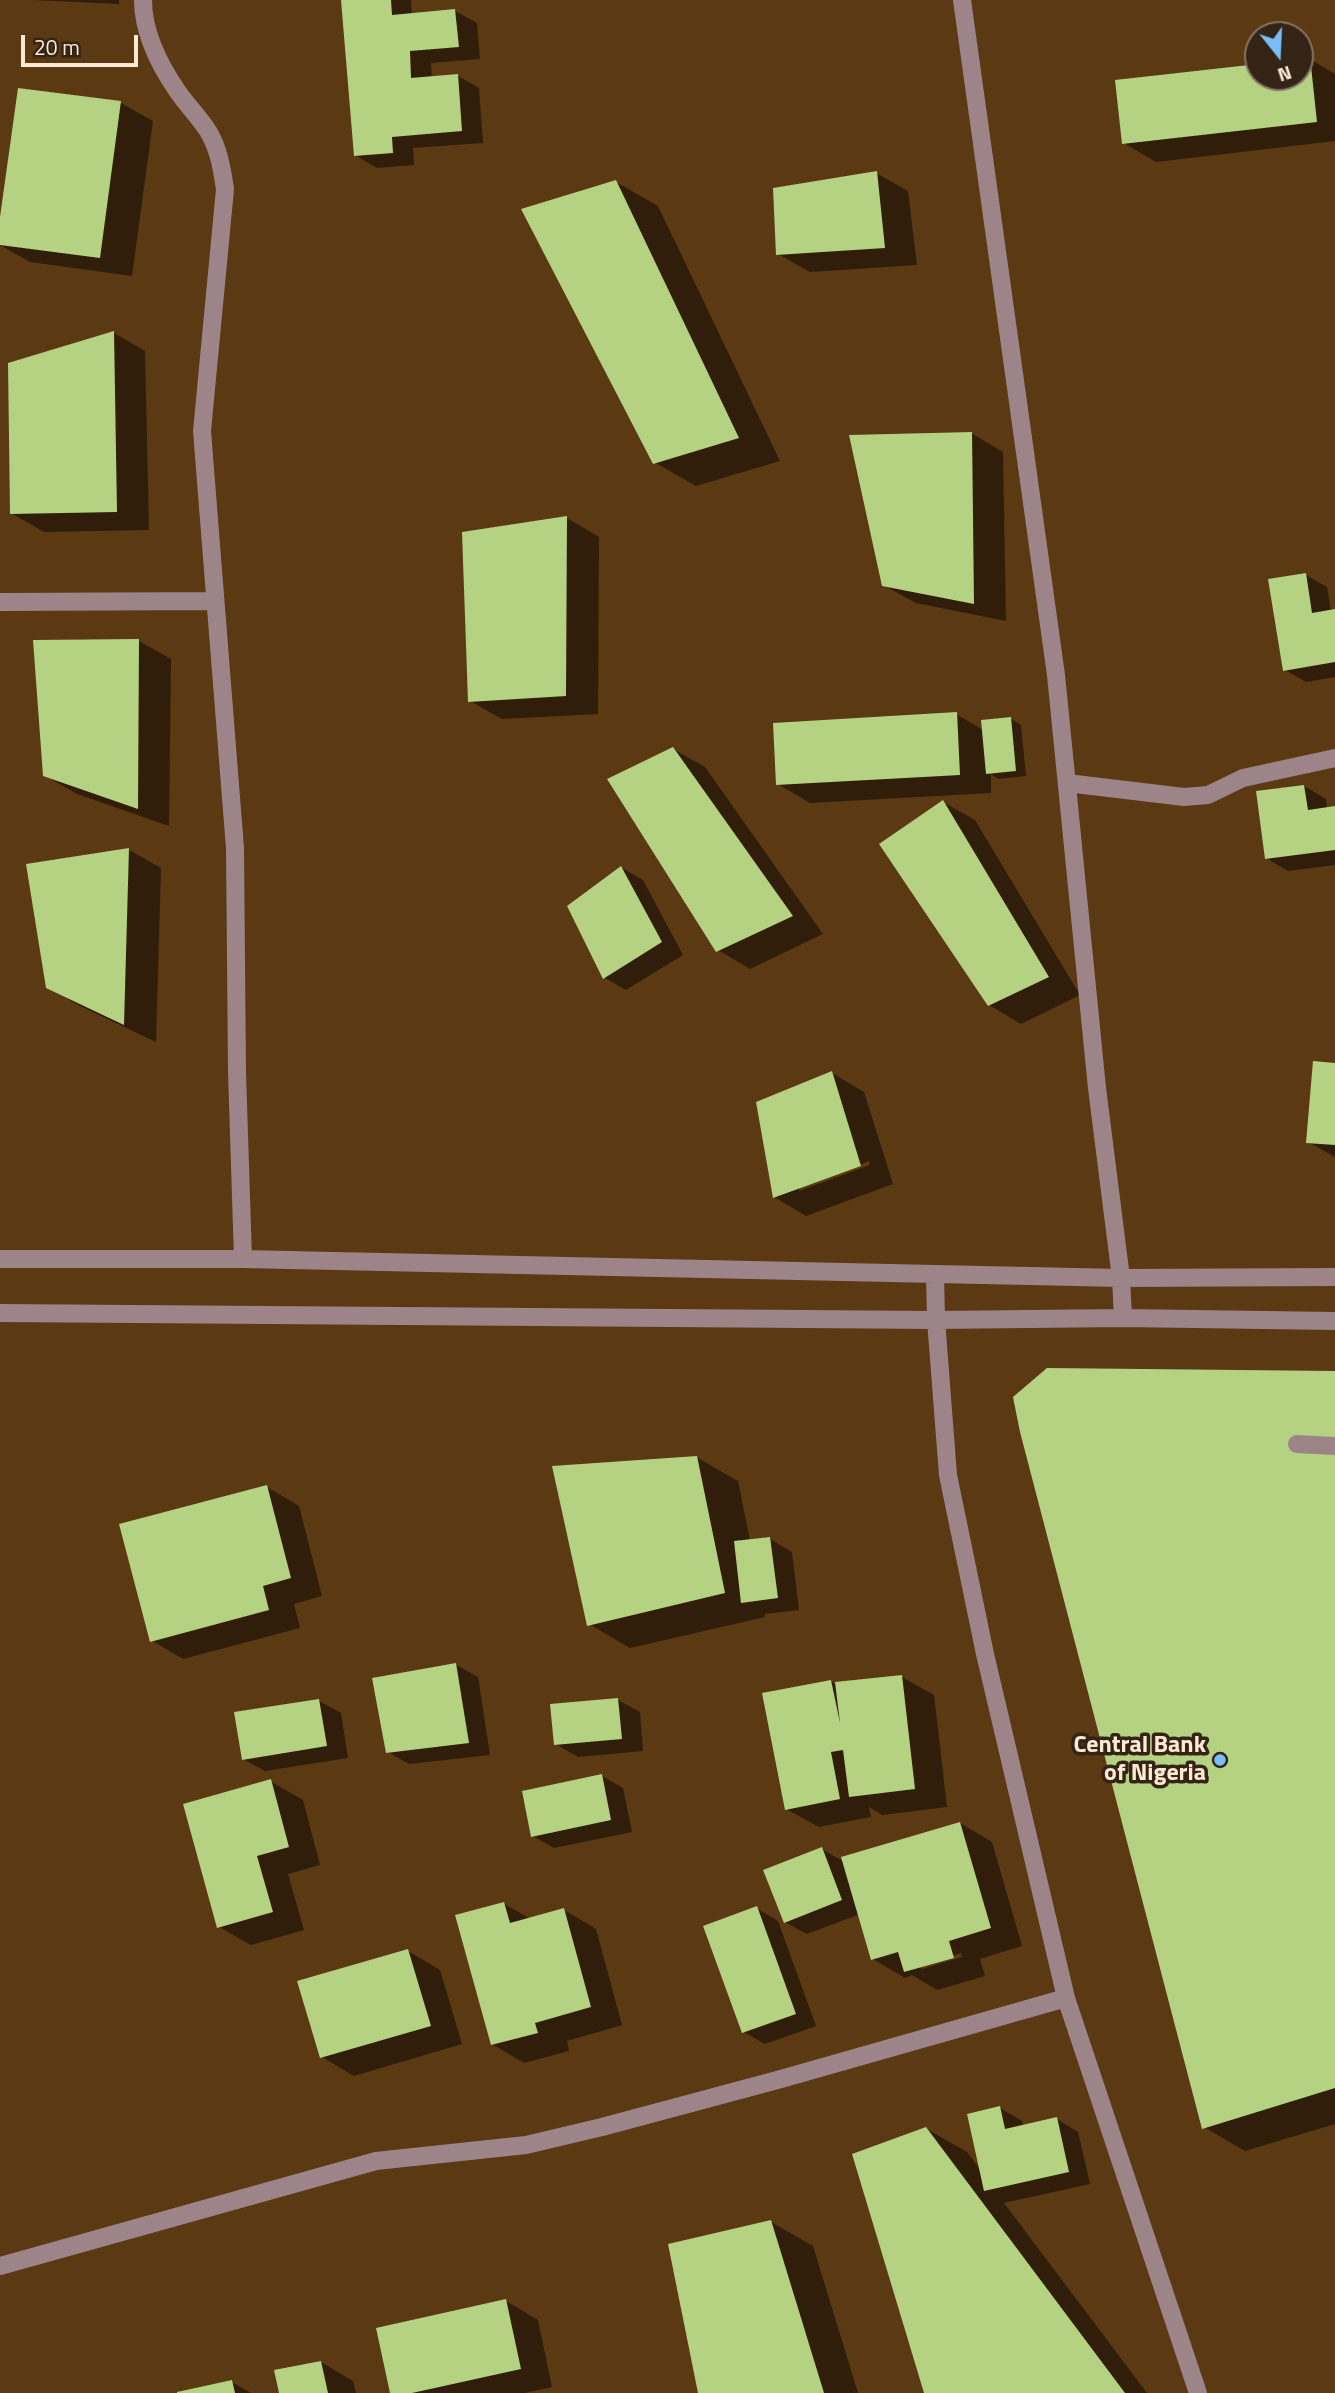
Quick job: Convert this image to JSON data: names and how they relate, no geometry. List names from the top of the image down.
{
  "places": ["Central Bank of Nigeria"],
  "scale_bar": "20 m",
  "north": "bottom"
}
